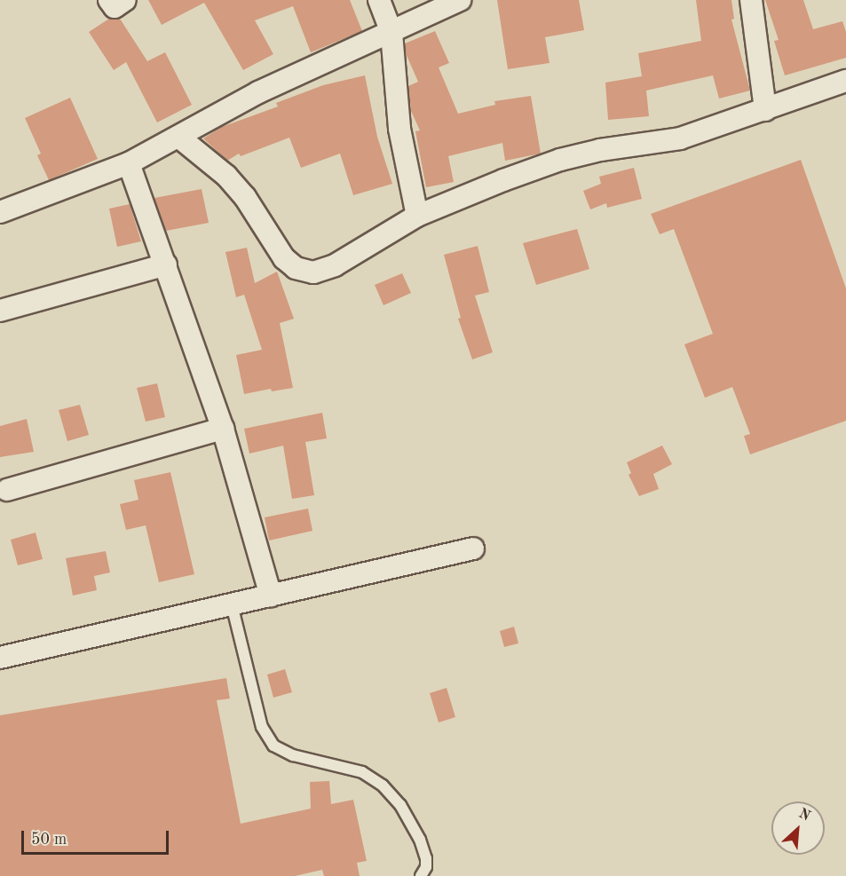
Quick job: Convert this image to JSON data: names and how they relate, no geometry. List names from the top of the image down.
{
  "scale_bar": "50 m",
  "north": "top right"
}
